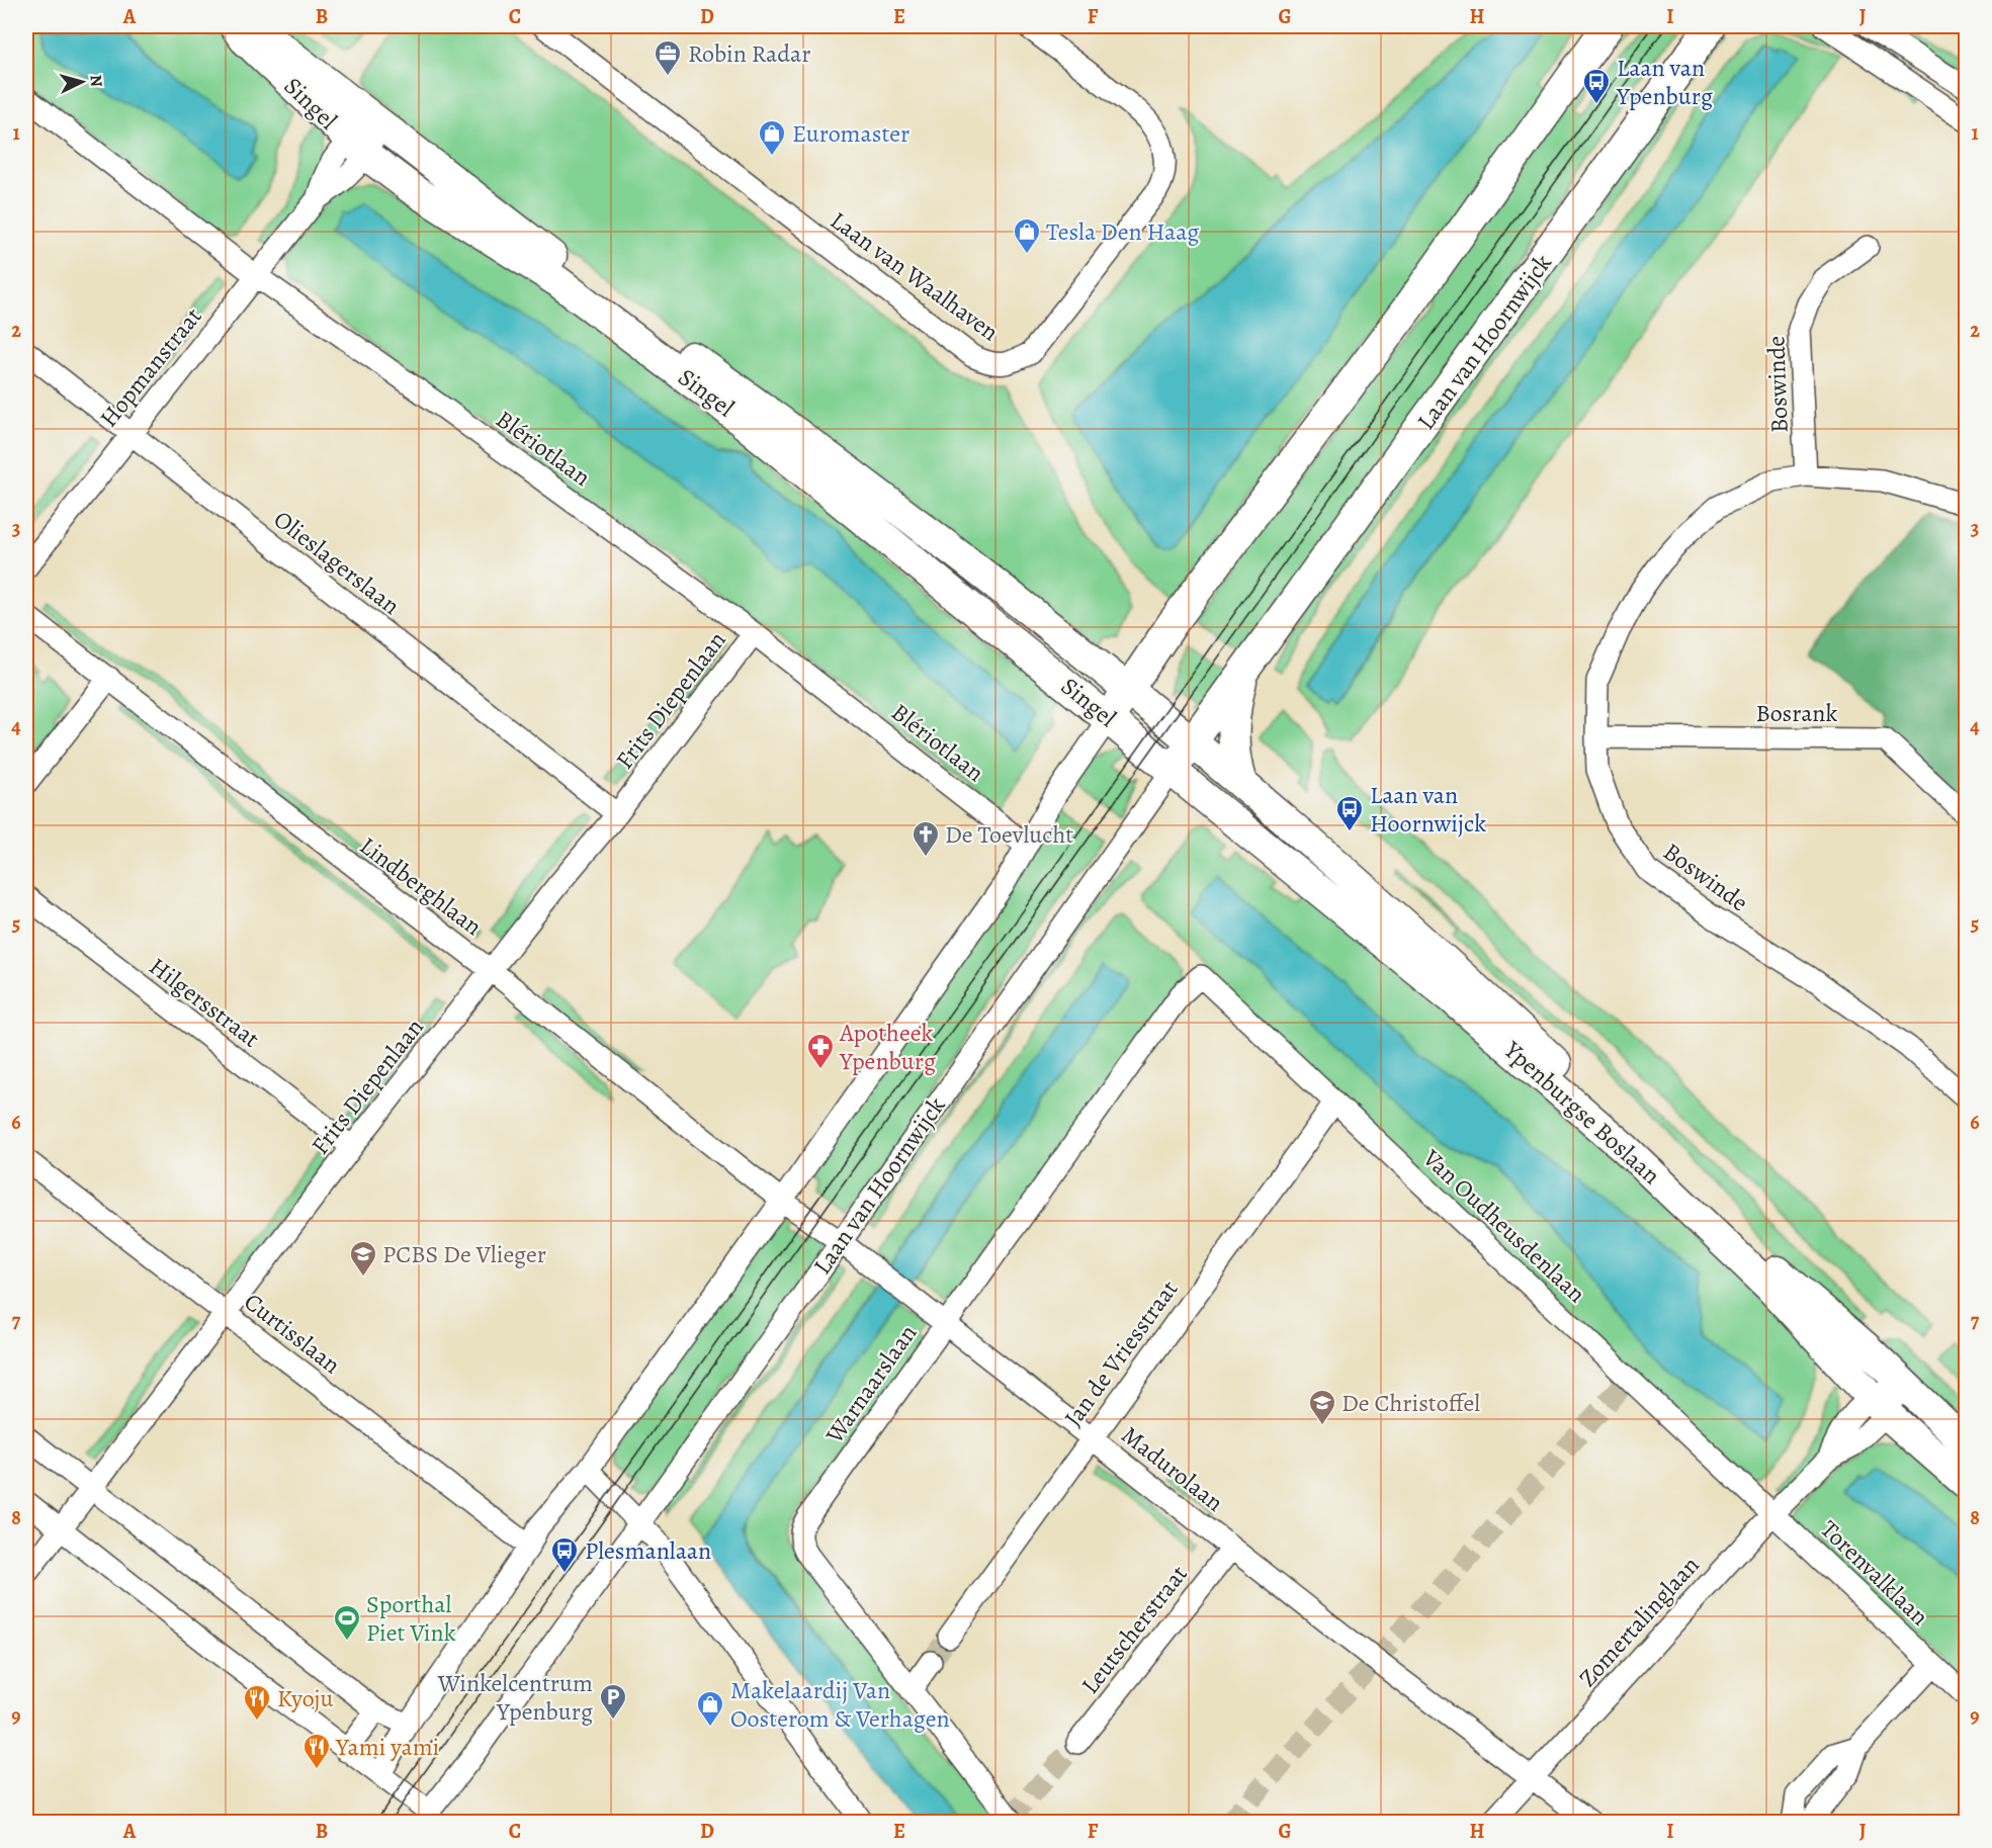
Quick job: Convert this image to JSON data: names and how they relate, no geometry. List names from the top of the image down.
{
  "streets": {
    "main road": ["Singel", "Laan van Hoornwijck", "Ypenburgse Boslaan"],
    "street": [
      "Laan van Waalhaven",
      "Hopmanstraat",
      "Boswinde",
      "Blériotlaan",
      "Olieslagerslaan",
      "Frits Diepenlaan",
      "Bosrank",
      "Lindberghlaan",
      "Hilgersstraat",
      "Van Oudheusdenlaan",
      "Curtisslaan",
      "Jan de Vriesstraat",
      "Warnaarslaan",
      "Madurolaan",
      "Torenvalklaan",
      "Zomertalinglaan",
      "Leutscherstraat"
    ]
  },
  "crossings": [
    ["Singel", "Laan van Hoornwijck"],
    ["Singel", "Hopmanstraat"],
    ["Singel", "Ypenburgse Boslaan"],
    ["Laan van Hoornwijck", "Ypenburgse Boslaan"],
    ["Laan van Hoornwijck", "Madurolaan"],
    ["Hopmanstraat", "Blériotlaan"],
    ["Hopmanstraat", "Olieslagerslaan"],
    ["Boswinde", "Bosrank"],
    ["Blériotlaan", "Frits Diepenlaan"],
    ["Olieslagerslaan", "Frits Diepenlaan"],
    ["Frits Diepenlaan", "Lindberghlaan"],
    ["Frits Diepenlaan", "Hilgersstraat"],
    ["Frits Diepenlaan", "Curtisslaan"],
    ["Lindberghlaan", "Madurolaan"],
    ["Ypenburgse Boslaan", "Zomertalinglaan"],
    ["Van Oudheusdenlaan", "Jan de Vriesstraat"],
    ["Van Oudheusdenlaan", "Warnaarslaan"],
    ["Van Oudheusdenlaan", "Torenvalklaan"],
    ["Van Oudheusdenlaan", "Zomertalinglaan"],
    ["Jan de Vriesstraat", "Madurolaan"],
    ["Warnaarslaan", "Madurolaan"],
    ["Madurolaan", "Zomertalinglaan"],
    ["Madurolaan", "Leutscherstraat"],
    ["Torenvalklaan", "Zomertalinglaan"]
  ],
  "places": {
    "office": ["Robin Radar"],
    "bus stop": ["Laan van Ypenburg", "Laan van Hoornwijck", "Plesmanlaan"],
    "shop": ["Euromaster", "Tesla Den Haag", "Makelaardij Van Oosterom & Verhagen"],
    "church": ["De Toevlucht"],
    "pharmacy": ["Apotheek Ypenburg"],
    "school or university": ["PCBS De Vlieger", "De Christoffel"],
    "sports": ["Sporthal Piet Vink"],
    "parking": ["Winkelcentrum Ypenburg"],
    "restaurant": ["Kyoju", "Yami yami"]
  },
  "north": "right",
  "grid": {
    "columns": [
      "A",
      "B",
      "C",
      "D",
      "E",
      "F",
      "G",
      "H",
      "I",
      "J"
    ],
    "rows": [
      "1",
      "2",
      "3",
      "4",
      "5",
      "6",
      "7",
      "8",
      "9"
    ]
  }
}
